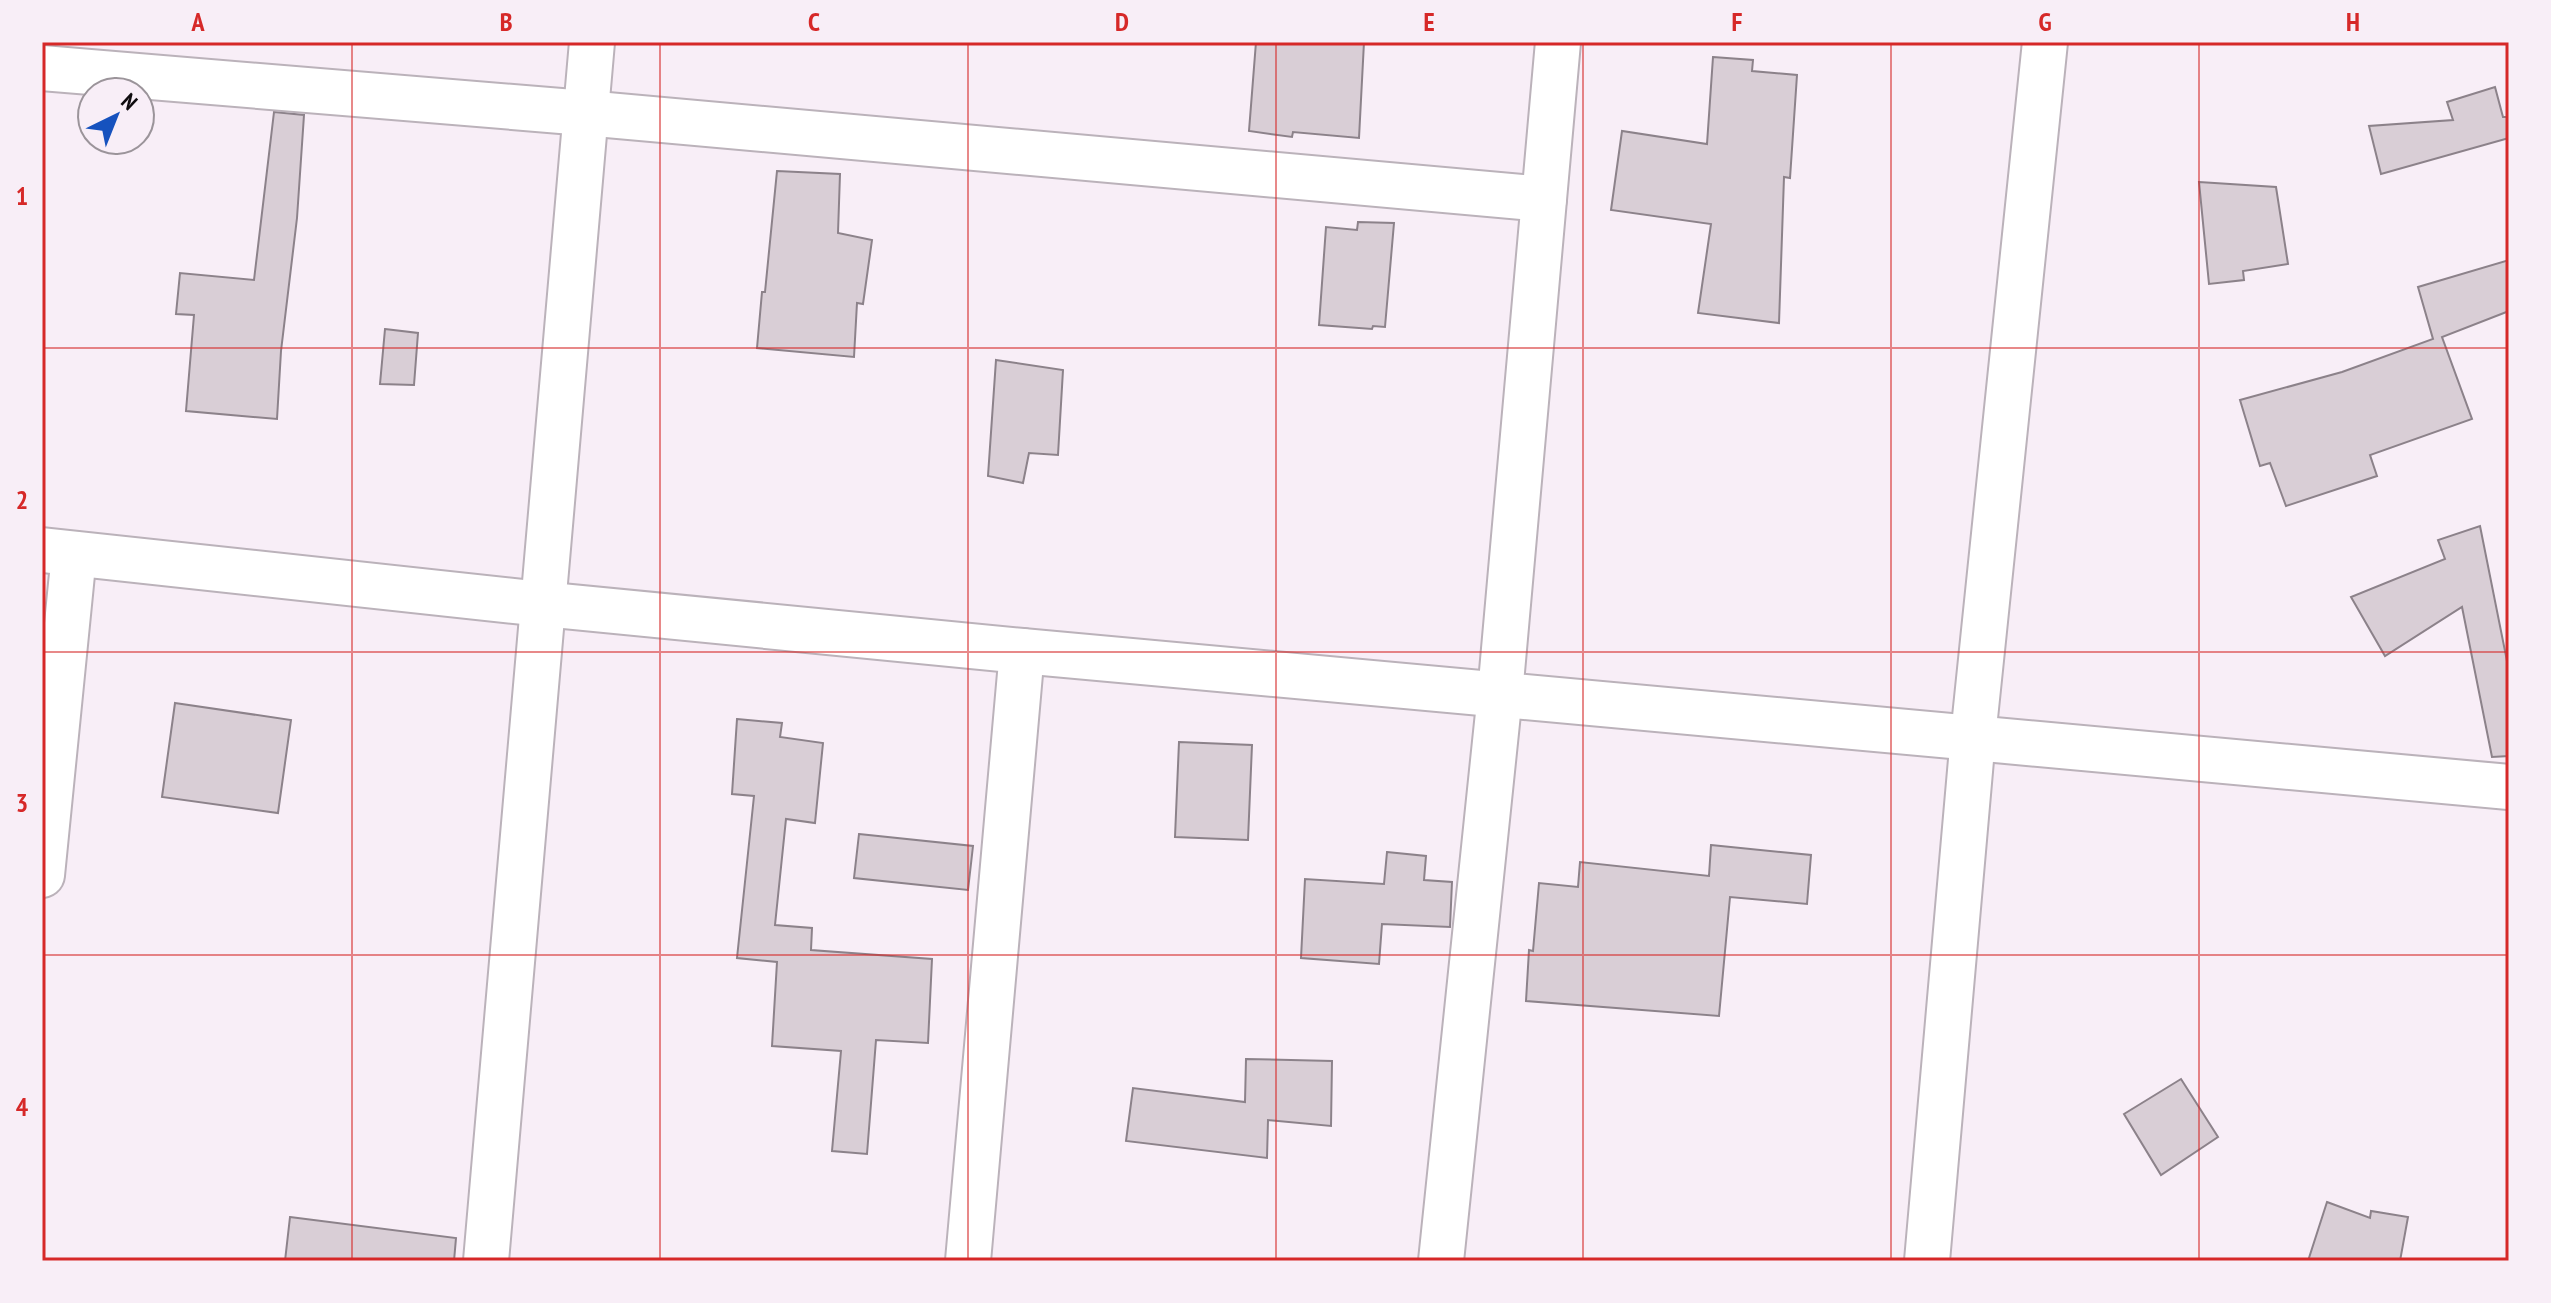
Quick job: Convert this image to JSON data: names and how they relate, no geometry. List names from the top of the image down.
{
  "north": "top right",
  "grid": {
    "columns": [
      "A",
      "B",
      "C",
      "D",
      "E",
      "F",
      "G",
      "H"
    ],
    "rows": [
      "1",
      "2",
      "3",
      "4"
    ]
  }
}
